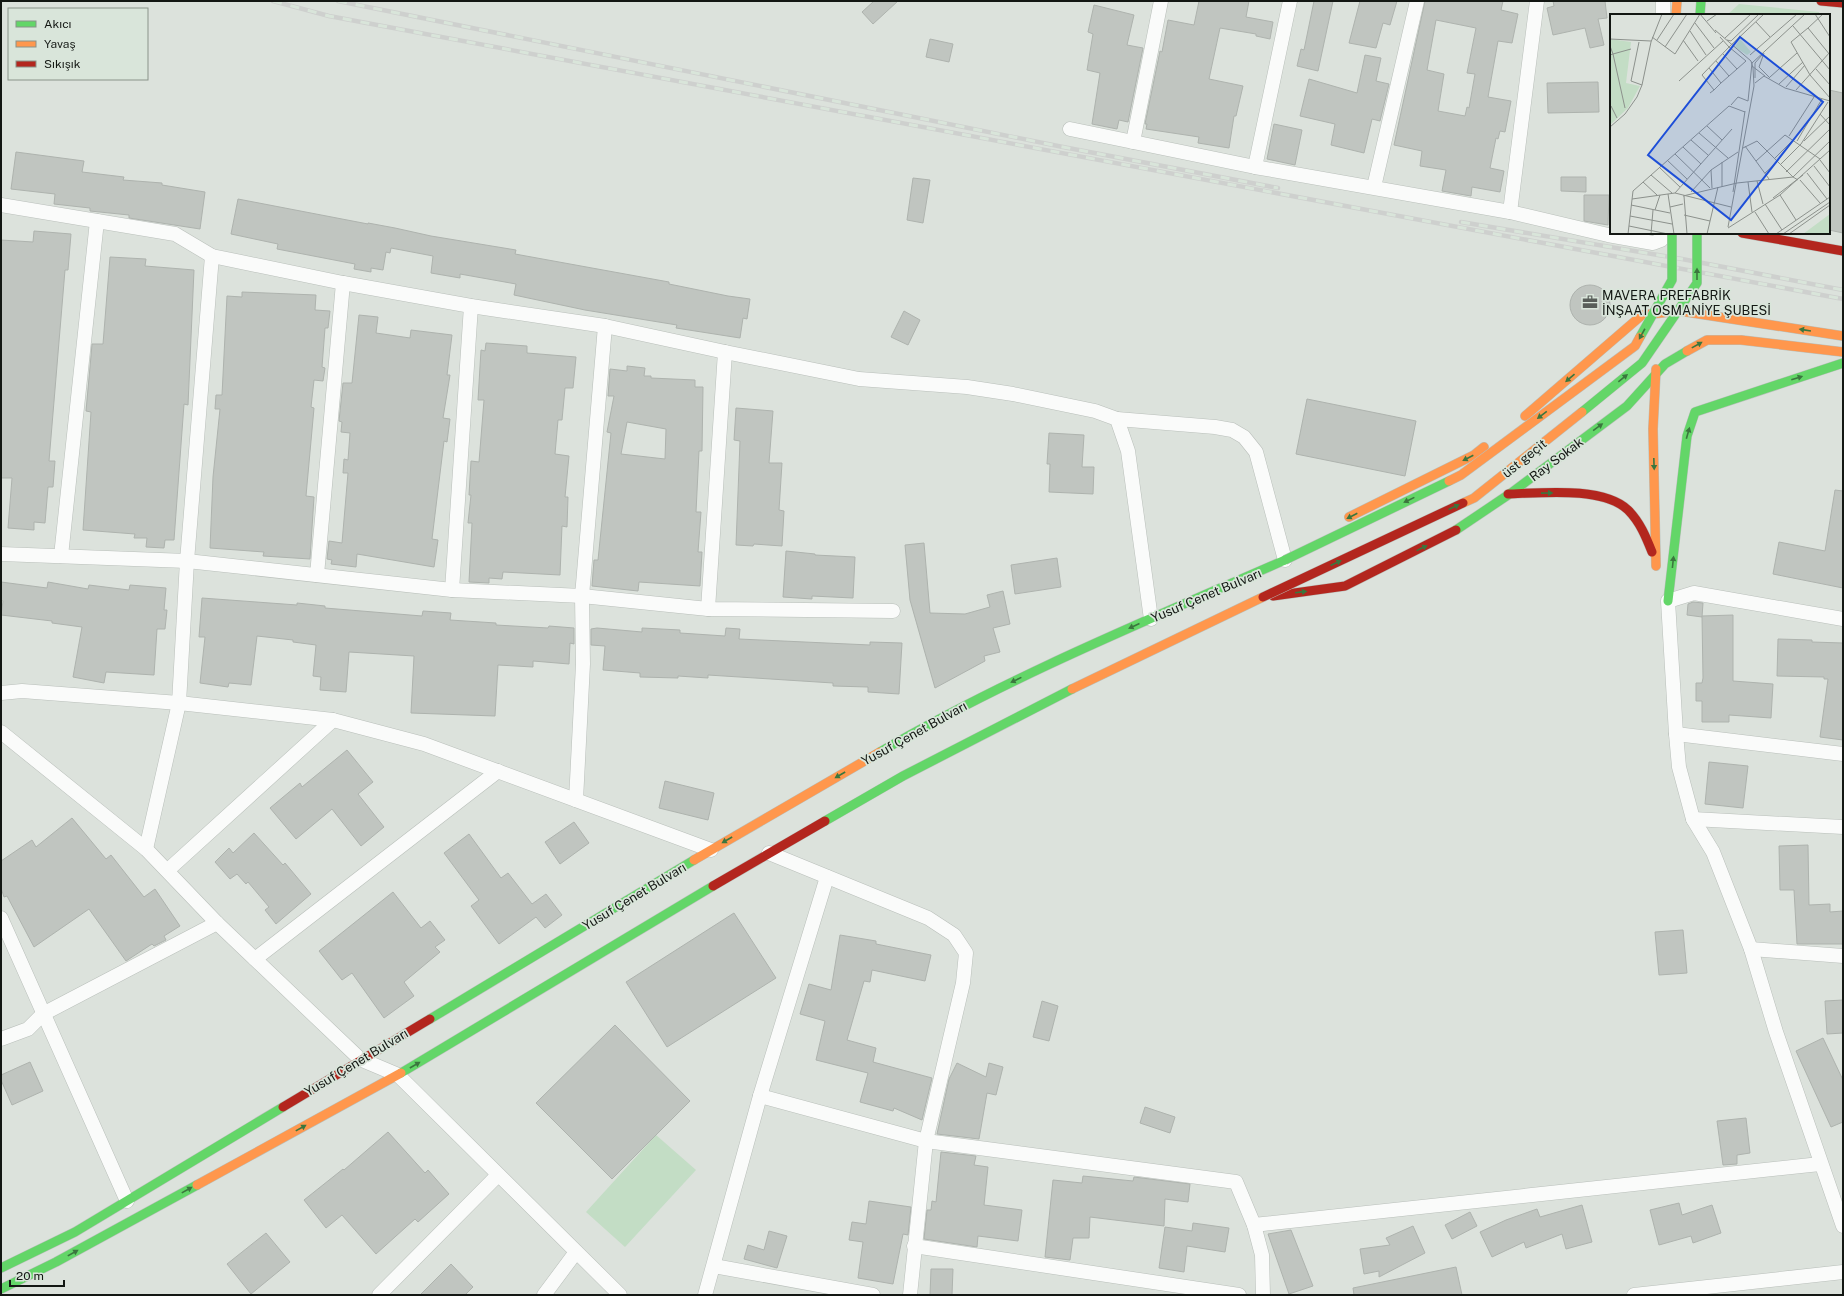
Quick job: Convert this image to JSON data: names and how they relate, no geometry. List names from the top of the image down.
{
  "streets": {
    "main road": ["üst geçit", "Ray Sokak", "Yusuf Çenet Bulvarı"]
  },
  "crossings": [
    ["üst geçit", "Ray Sokak"],
    ["üst geçit", "Yusuf Çenet Bulvarı"],
    ["Ray Sokak", "Yusuf Çenet Bulvarı"]
  ],
  "places": {
    "office": ["MAVERA PREFABRİK İNŞAAT OSMANİYE ŞUBESİ"]
  },
  "legend": ["Akıcı", "Yavaş", "Sıkışık"],
  "scale_bar": "20 m"
}
